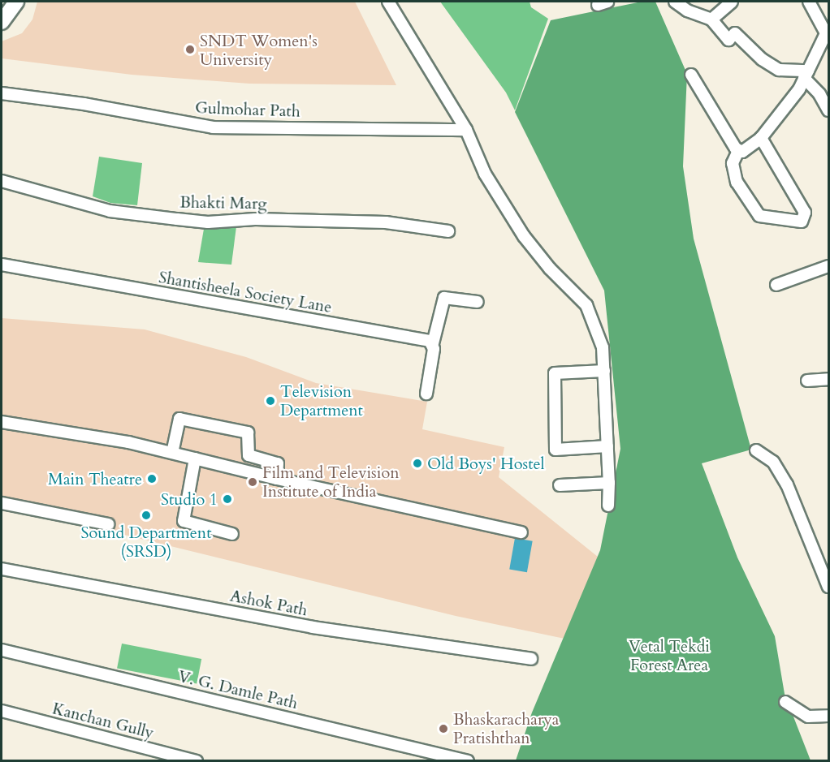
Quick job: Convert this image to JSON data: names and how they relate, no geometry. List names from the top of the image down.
{
  "streets": {
    "street": [
      "Gulmohar Path",
      "Bhakti Marg",
      "Shantisheela Society Lane",
      "Ashok Path",
      "V. G. Damle Path",
      "Kanchan Gully"
    ]
  },
  "parks": ["Vetal Tekdi Forest Area"],
  "places": [
    "SNDT Women's University",
    "Television Department",
    "Old Boys' Hostel",
    "Main Theatre",
    "Film and Television Institute of India",
    "Studio 1",
    "Sound Department (SRSD)",
    "Bhaskaracharya Pratishthan"
  ]
}
